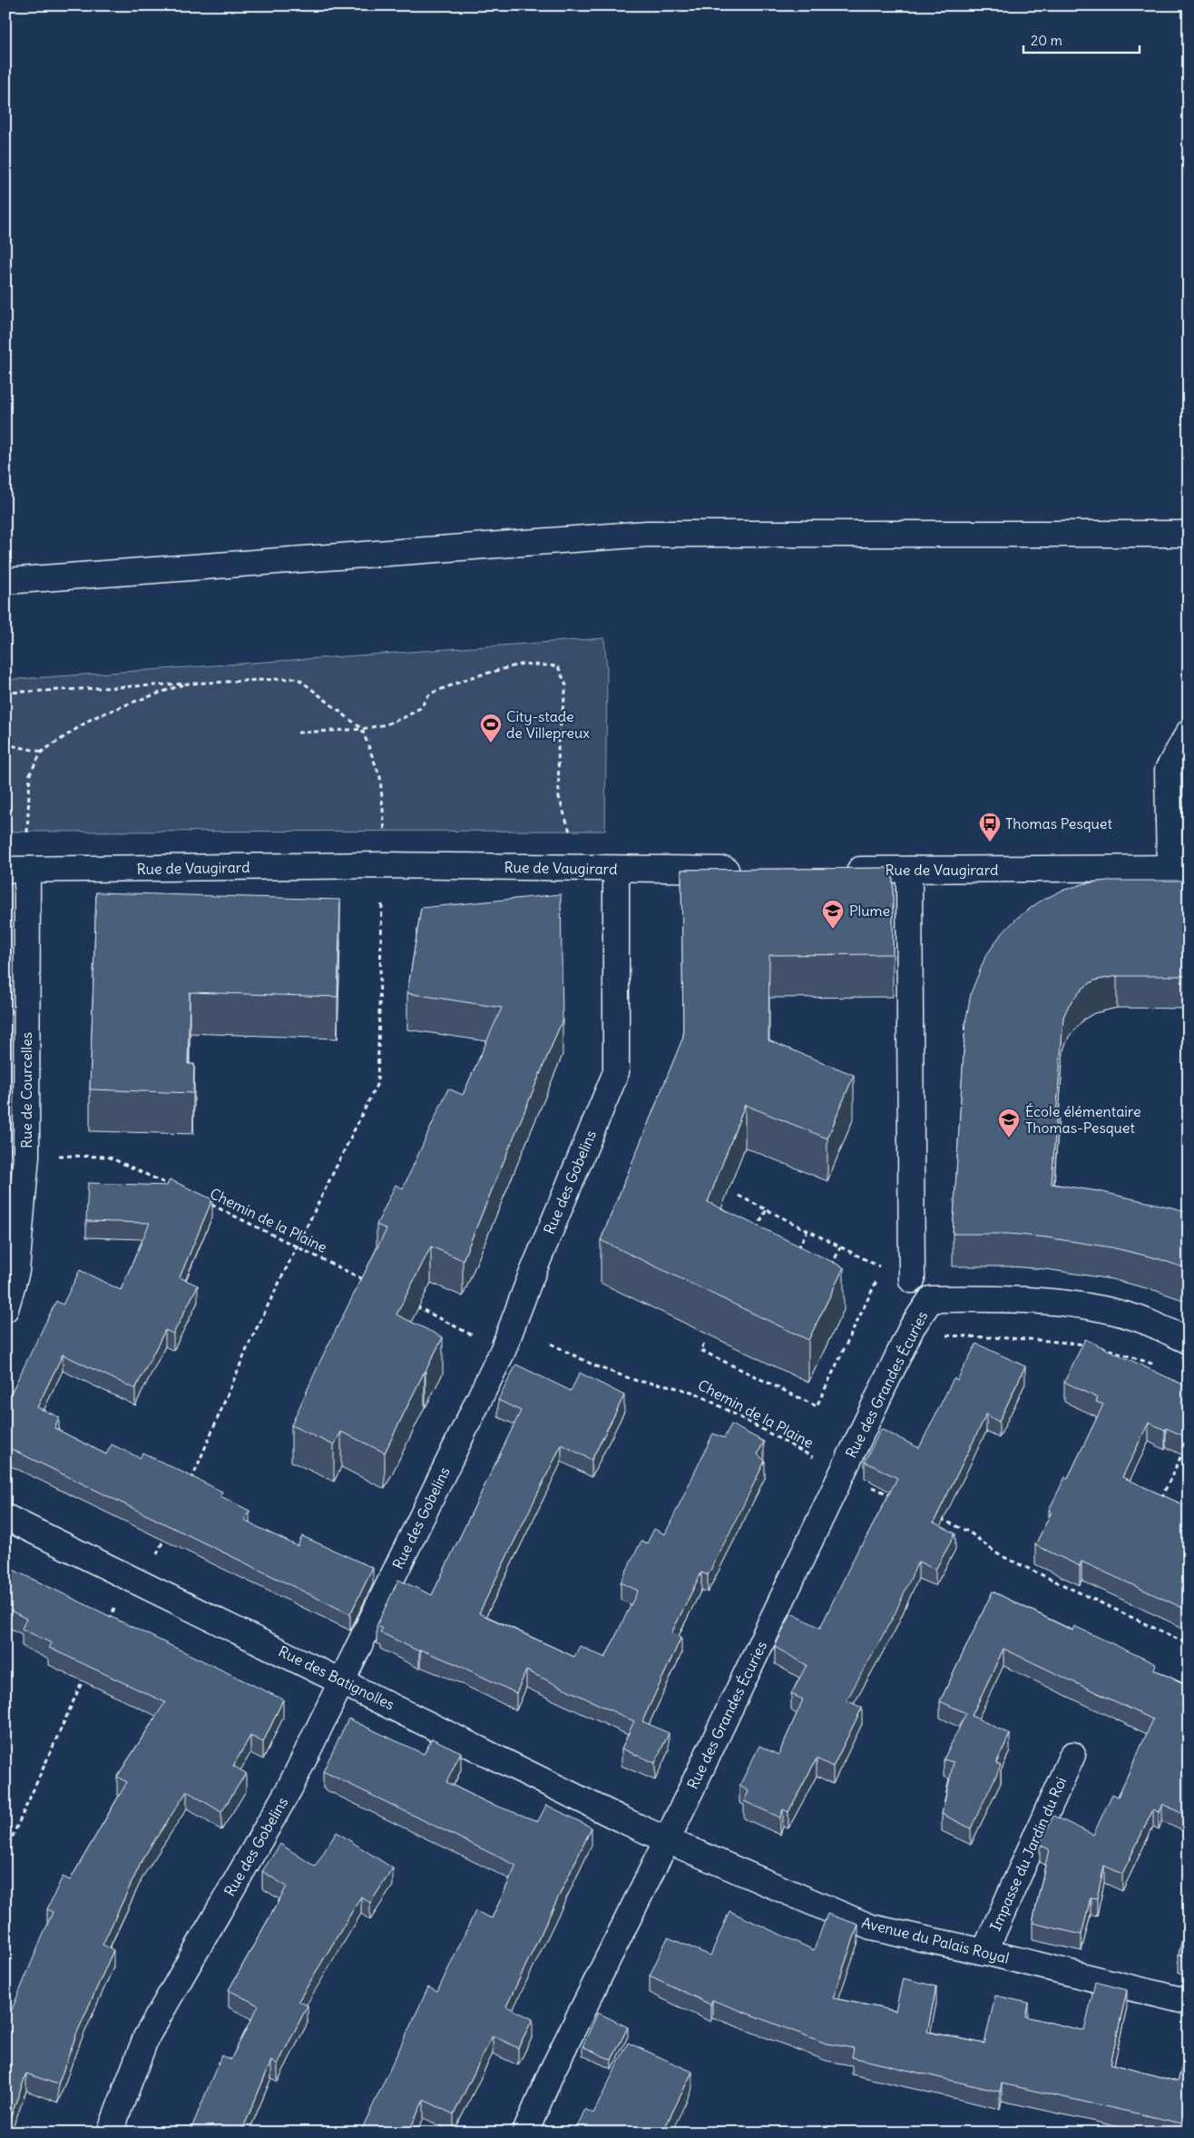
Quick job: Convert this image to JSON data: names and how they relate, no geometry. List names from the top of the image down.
{
  "streets": {
    "street": [
      "Rue de Vaugirard",
      "Rue de Courcelles",
      "Rue des Gobelins",
      "Rue des Grandes Écuries",
      "Rue des Batignolles",
      "Impasse du Jardin du Roi",
      "Avenue du Palais Royal"
    ],
    "path": ["Chemin de la Plaine"]
  },
  "crossings": [
    ["Rue de Vaugirard", "Rue de Courcelles"],
    ["Rue de Vaugirard", "Rue des Gobelins"],
    ["Rue des Gobelins", "Rue des Batignolles"],
    ["Rue des Grandes Écuries", "Rue des Batignolles"],
    ["Rue des Grandes Écuries", "Avenue du Palais Royal"],
    ["Rue des Batignolles", "Avenue du Palais Royal"],
    ["Impasse du Jardin du Roi", "Avenue du Palais Royal"]
  ],
  "places": {
    "sports": ["City-stade de Villepreux"],
    "bus stop": ["Thomas Pesquet"],
    "school or university": ["Plume", "École élémentaire Thomas-Pesquet"]
  },
  "scale_bar": "20 m"
}
